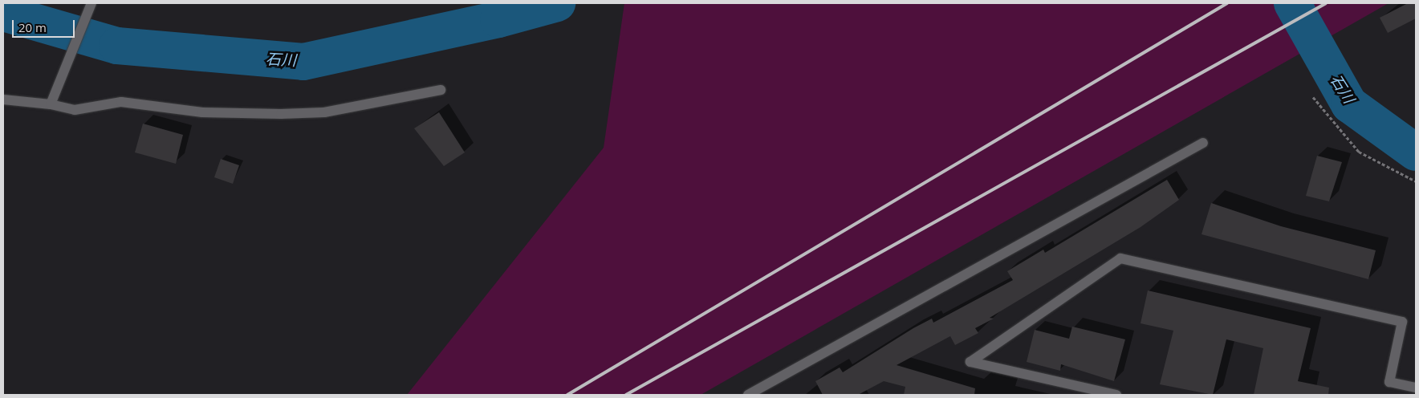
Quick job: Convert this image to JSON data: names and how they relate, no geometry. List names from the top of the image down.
{
  "water": ["石川"],
  "scale_bar": "20 m"
}
